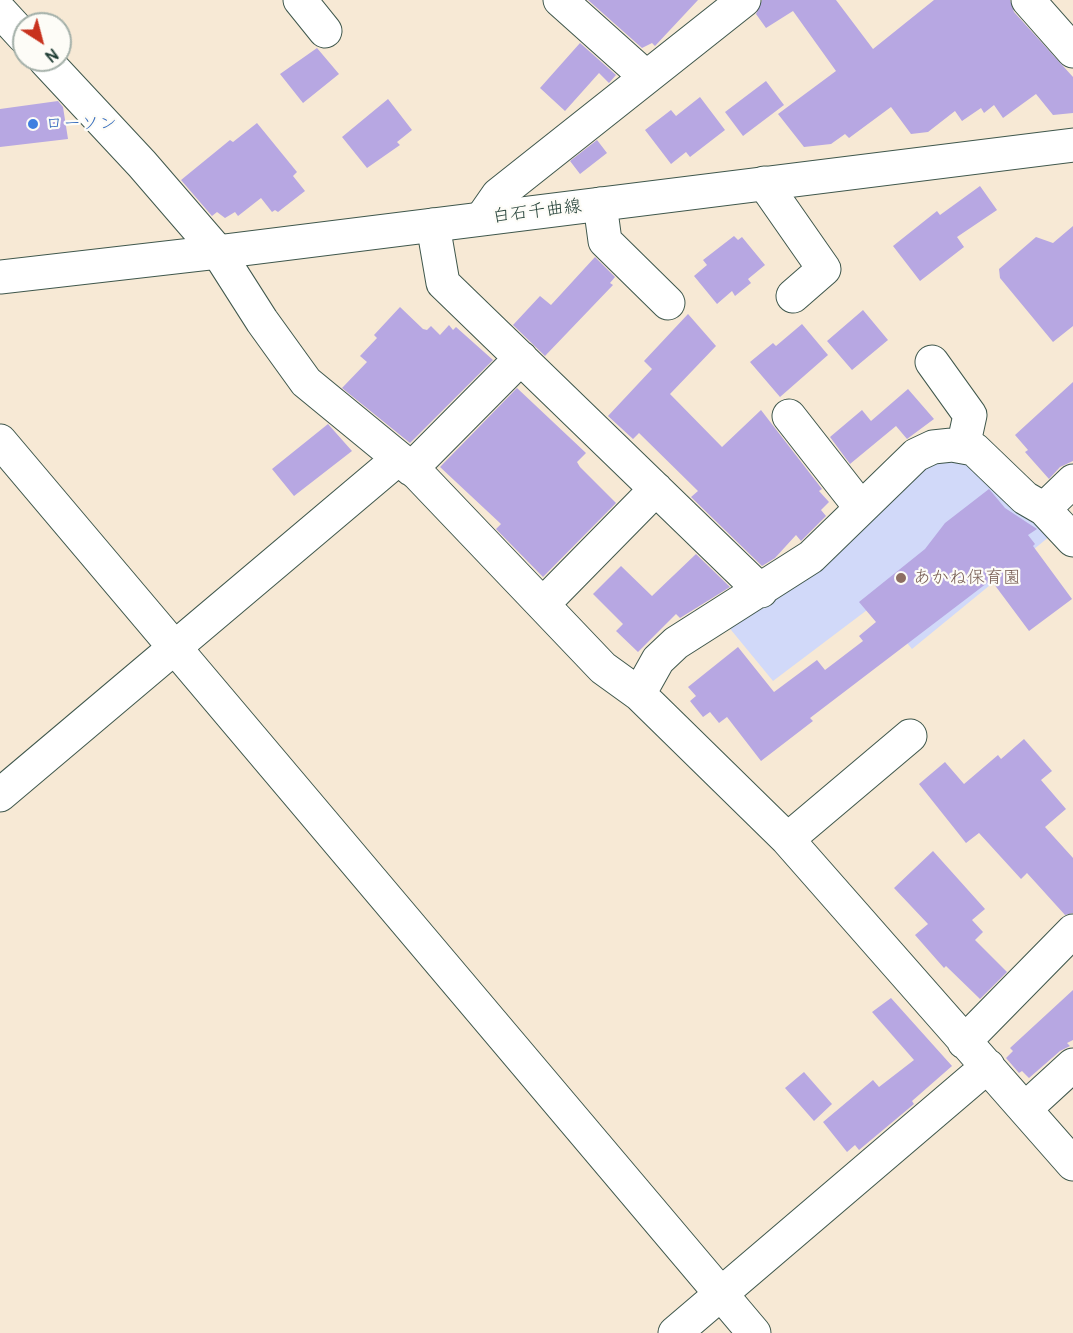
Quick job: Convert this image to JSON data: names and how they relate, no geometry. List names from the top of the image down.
{
  "streets": {
    "street": ["白石千曲線"]
  },
  "places": ["ローソン", "あかね保育園"],
  "north": "bottom right"
}
